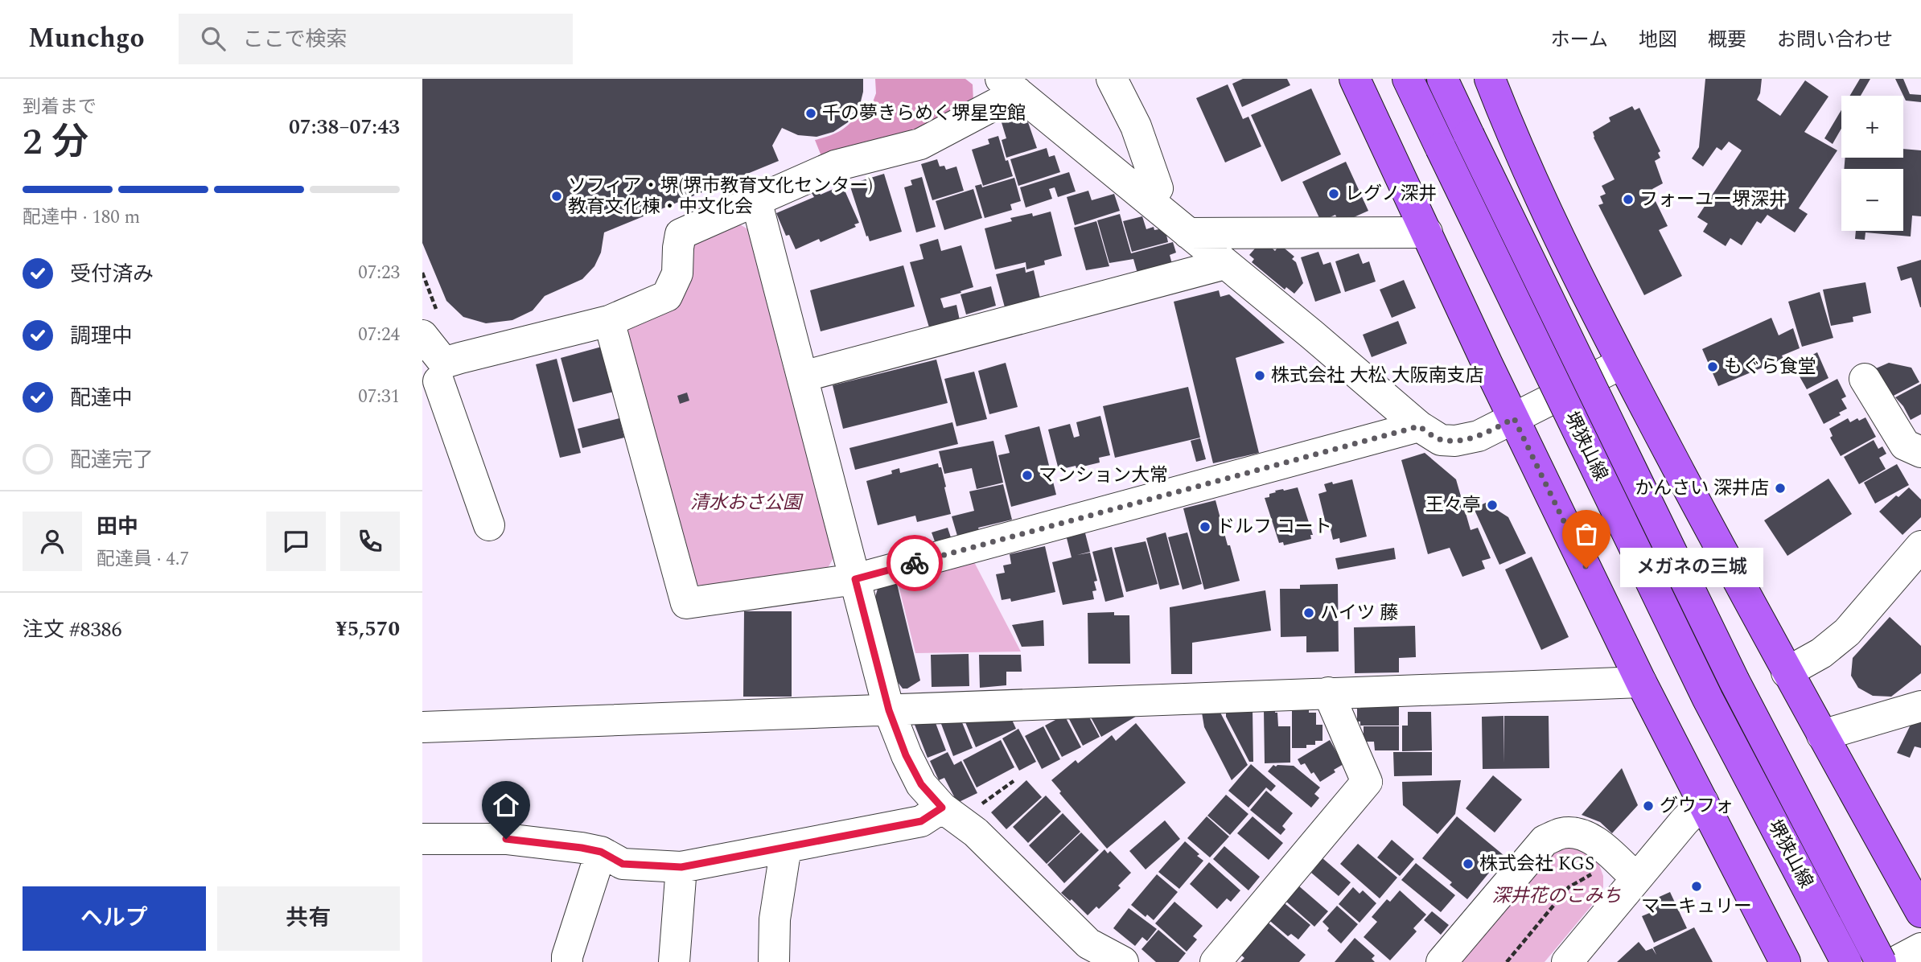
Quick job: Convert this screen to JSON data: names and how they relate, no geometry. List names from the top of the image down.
{
  "streets": {
    "main road": ["堺狭山線"]
  },
  "parks": ["清水おさ公園", "深井花のこみち"],
  "places": [
    "千の夢きらめく堺星空館",
    "レグノ深井",
    "ソフィア・堺(堺市教育文化センター) 教育文化棟・中文化会",
    "フォーユー堺深井",
    "もぐら食堂",
    "株式会社 大松 大阪南支店",
    "マンション大常",
    "かんさい 深井店",
    "王々亭",
    "ドルフ コート",
    "メガネの三城",
    "ハイツ 藤",
    "グウフォ",
    "株式会社 KGS",
    "マーキュリー"
  ],
  "page": {
    "header": "Munchgo",
    "search": "ここで検索",
    "nav": [
      "ホーム",
      "地図",
      "概要",
      "お問い合わせ"
    ],
    "heading": ["2 分", "到着まで", "07:38–07:43"],
    "panel": [
      "田中",
      "配達員 · 4.7",
      "注文 #8386",
      "¥5,570"
    ],
    "map_buttons": ["+", "−"],
    "bar": "配達中 · 180 m",
    "list": [
      ["受付済み", "07:23"],
      ["調理中", "07:24"],
      ["配達中", "07:31"],
      "配達完了"
    ],
    "bubble": "メガネの三城",
    "buttons": ["ヘルプ", "共有"]
  }
}
